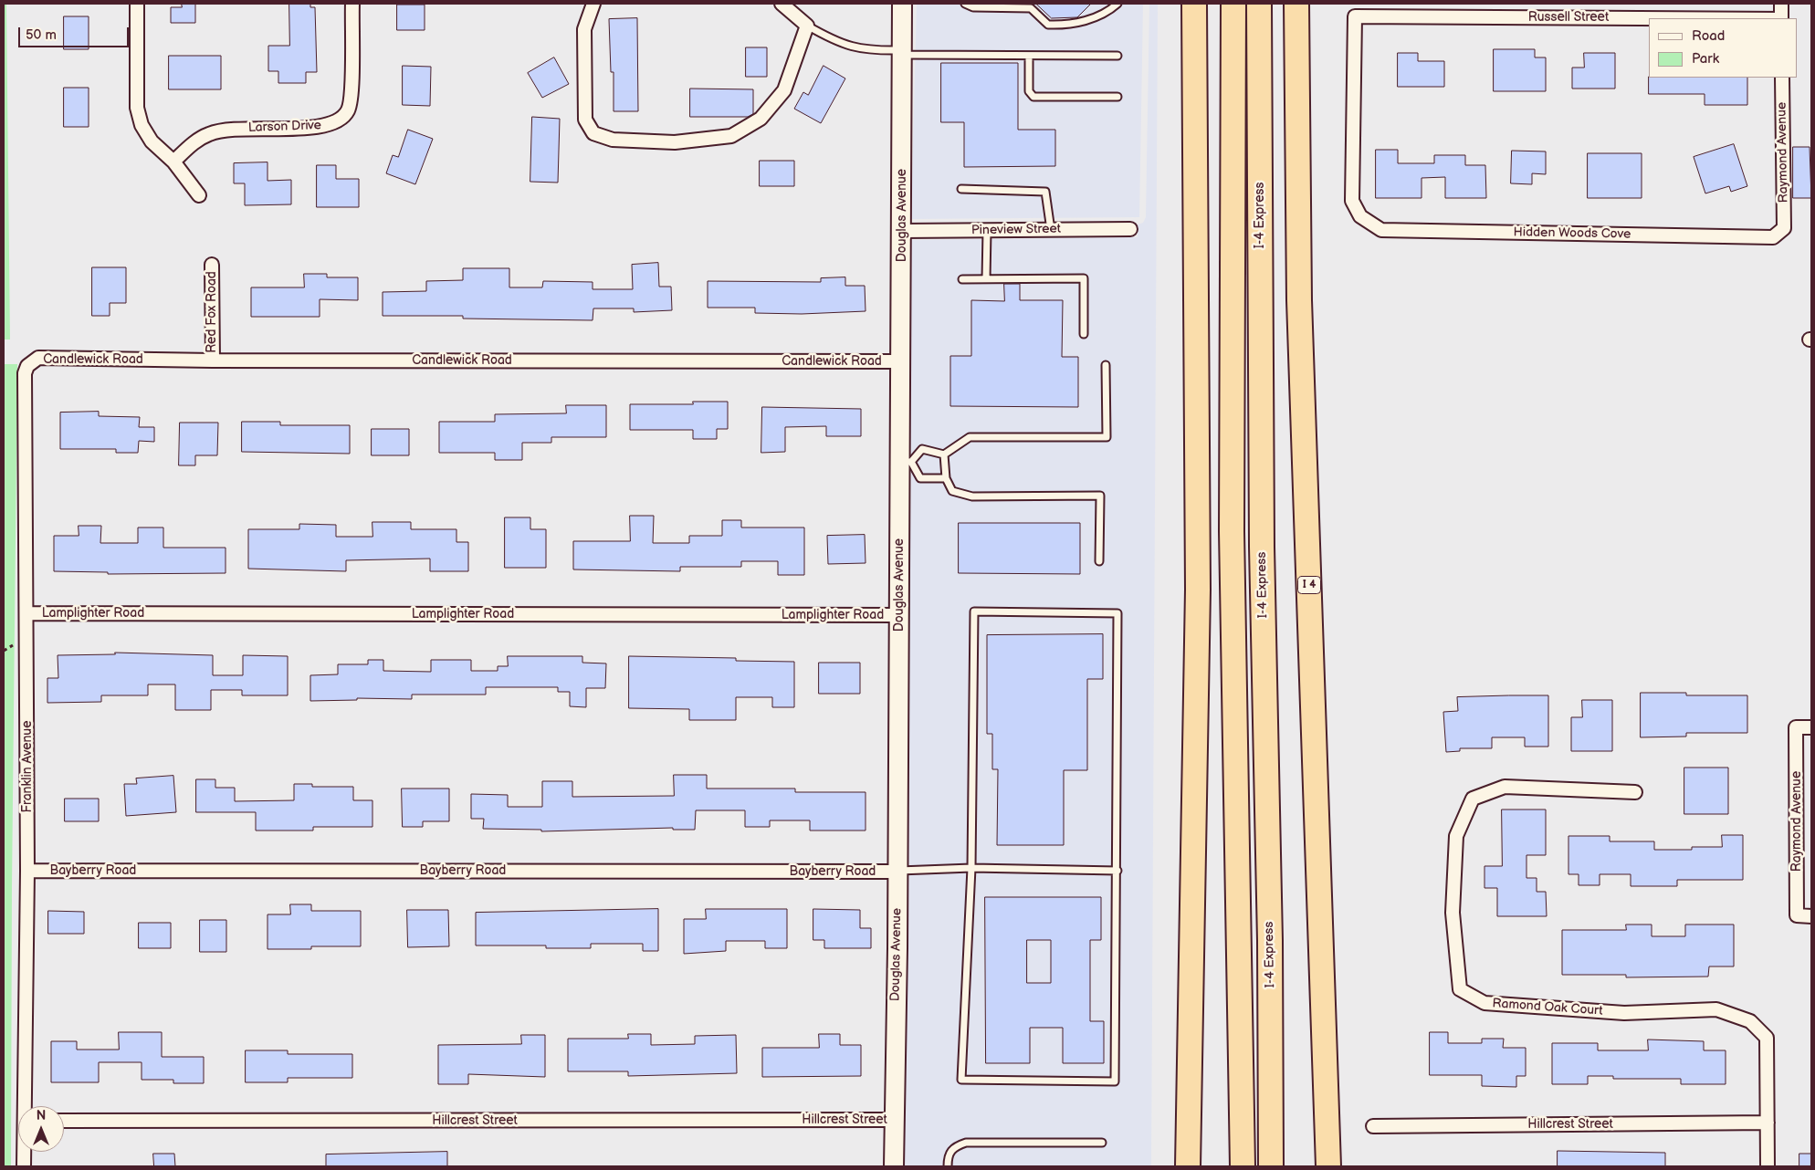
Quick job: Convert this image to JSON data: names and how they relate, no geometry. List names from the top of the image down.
{
  "streets": {
    "highway": ["I-4 Express", "I 4"],
    "main road": ["Douglas Avenue"],
    "street": [
      "Russell Street",
      "Larson Drive",
      "Raymond Avenue",
      "Pineview Street",
      "Hidden Woods Cove",
      "Red Fox Road",
      "Candlewick Road",
      "Lamplighter Road",
      "Franklin Avenue",
      "Bayberry Road",
      "Ramond Oak Court",
      "Hillcrest Street"
    ]
  },
  "crossings": [
    ["Russell Street", "Hidden Woods Cove"],
    ["Raymond Avenue", "Hidden Woods Cove"],
    ["Douglas Avenue", "Pineview Street"],
    ["Douglas Avenue", "Candlewick Road"],
    ["Douglas Avenue", "Lamplighter Road"],
    ["Douglas Avenue", "Bayberry Road"],
    ["Douglas Avenue", "Hillcrest Street"],
    ["Red Fox Road", "Candlewick Road"],
    ["Candlewick Road", "Franklin Avenue"],
    ["Lamplighter Road", "Franklin Avenue"],
    ["Franklin Avenue", "Bayberry Road"],
    ["Ramond Oak Court", "Hillcrest Street"]
  ],
  "legend": ["Road", "Park"],
  "scale_bar": "50 m",
  "north": "top"
}
